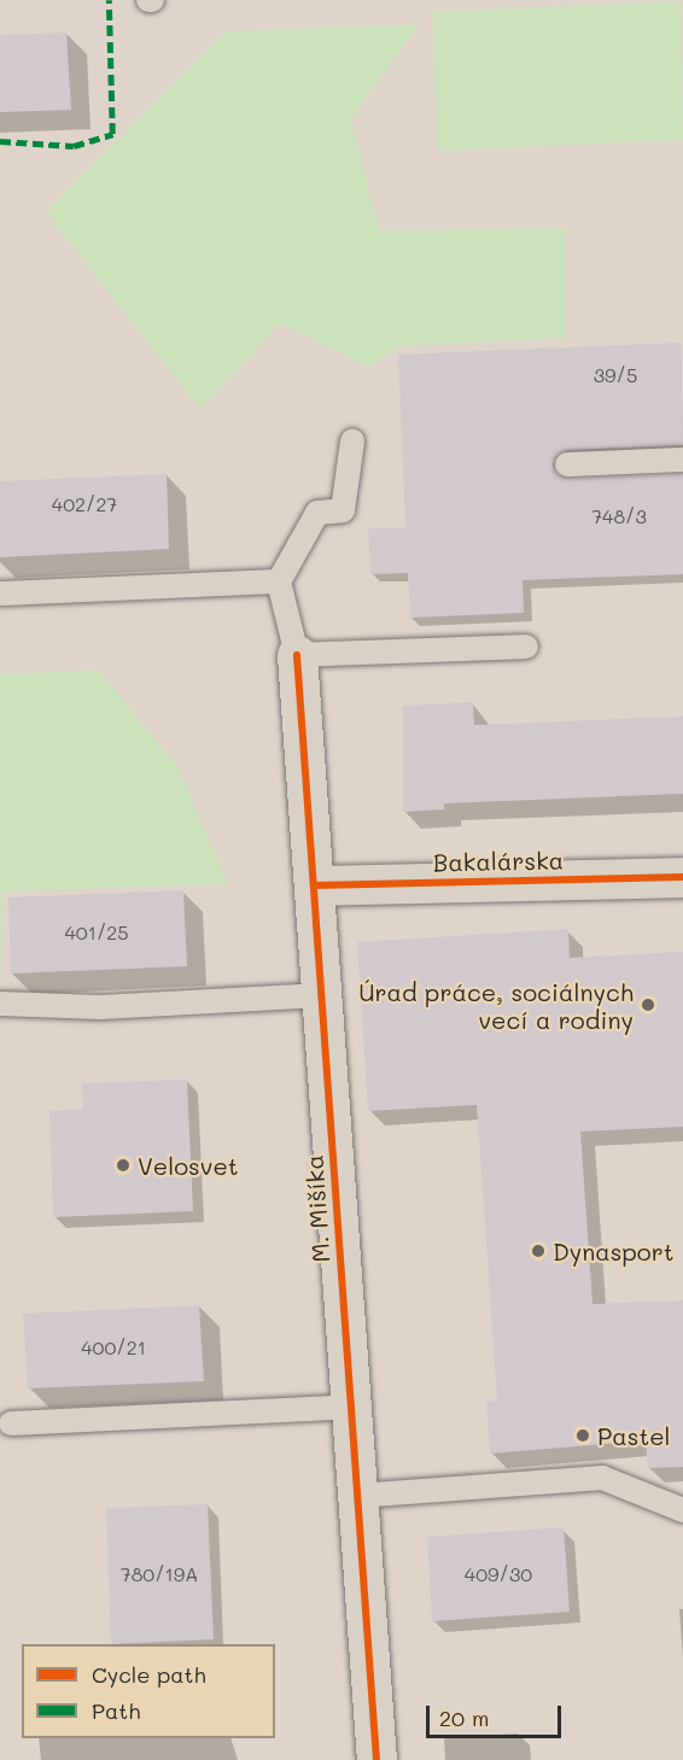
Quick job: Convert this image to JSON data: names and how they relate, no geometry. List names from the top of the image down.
{
  "streets": {
    "street": ["Bakalárska", "M. Mišíka"]
  },
  "crossings": [
    ["Bakalárska", "M. Mišíka"]
  ],
  "places": [
    "Úrad práce, sociálnych vecí a rodiny",
    "Velosvet",
    "Dynasport",
    "Pastel"
  ],
  "house_numbers": [
    "39/5",
    "402/27",
    "748/3",
    "401/25",
    "400/21",
    "780/19A",
    "409/30"
  ],
  "legend": ["Cycle path", "Path"],
  "scale_bar": "20 m"
}
